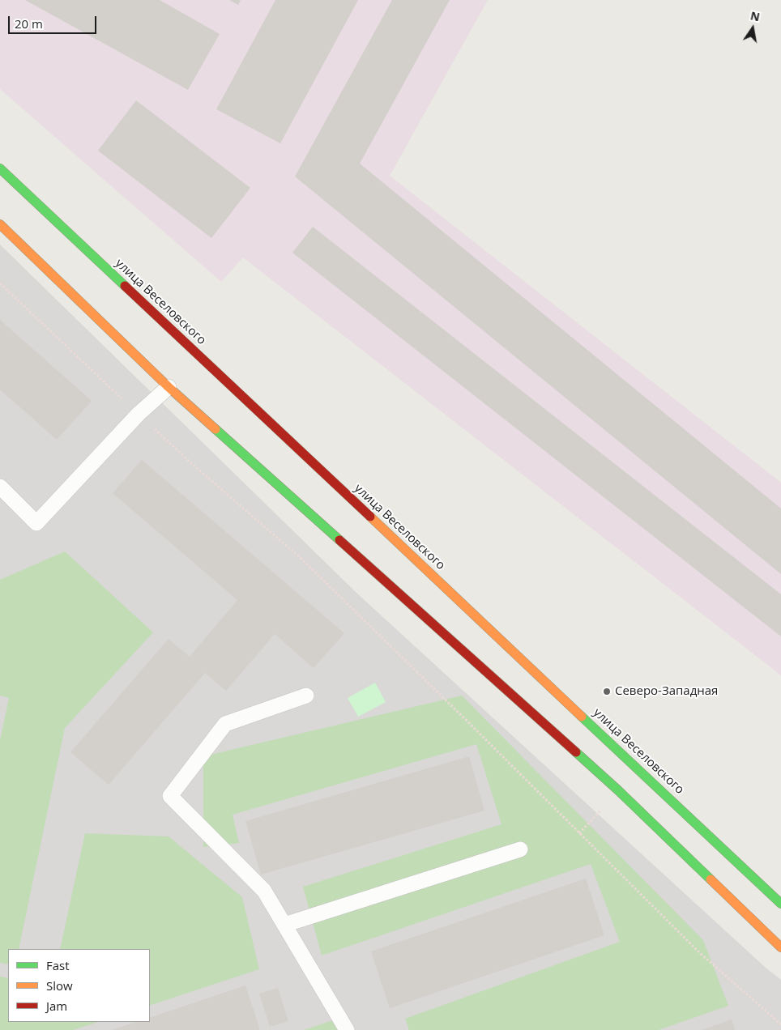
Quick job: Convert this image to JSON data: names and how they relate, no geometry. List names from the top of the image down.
{
  "streets": {
    "main road": ["улица Веселовского"]
  },
  "places": ["Северо-Западная"],
  "legend": ["Fast", "Slow", "Jam"],
  "scale_bar": "20 m",
  "north": "top"
}
